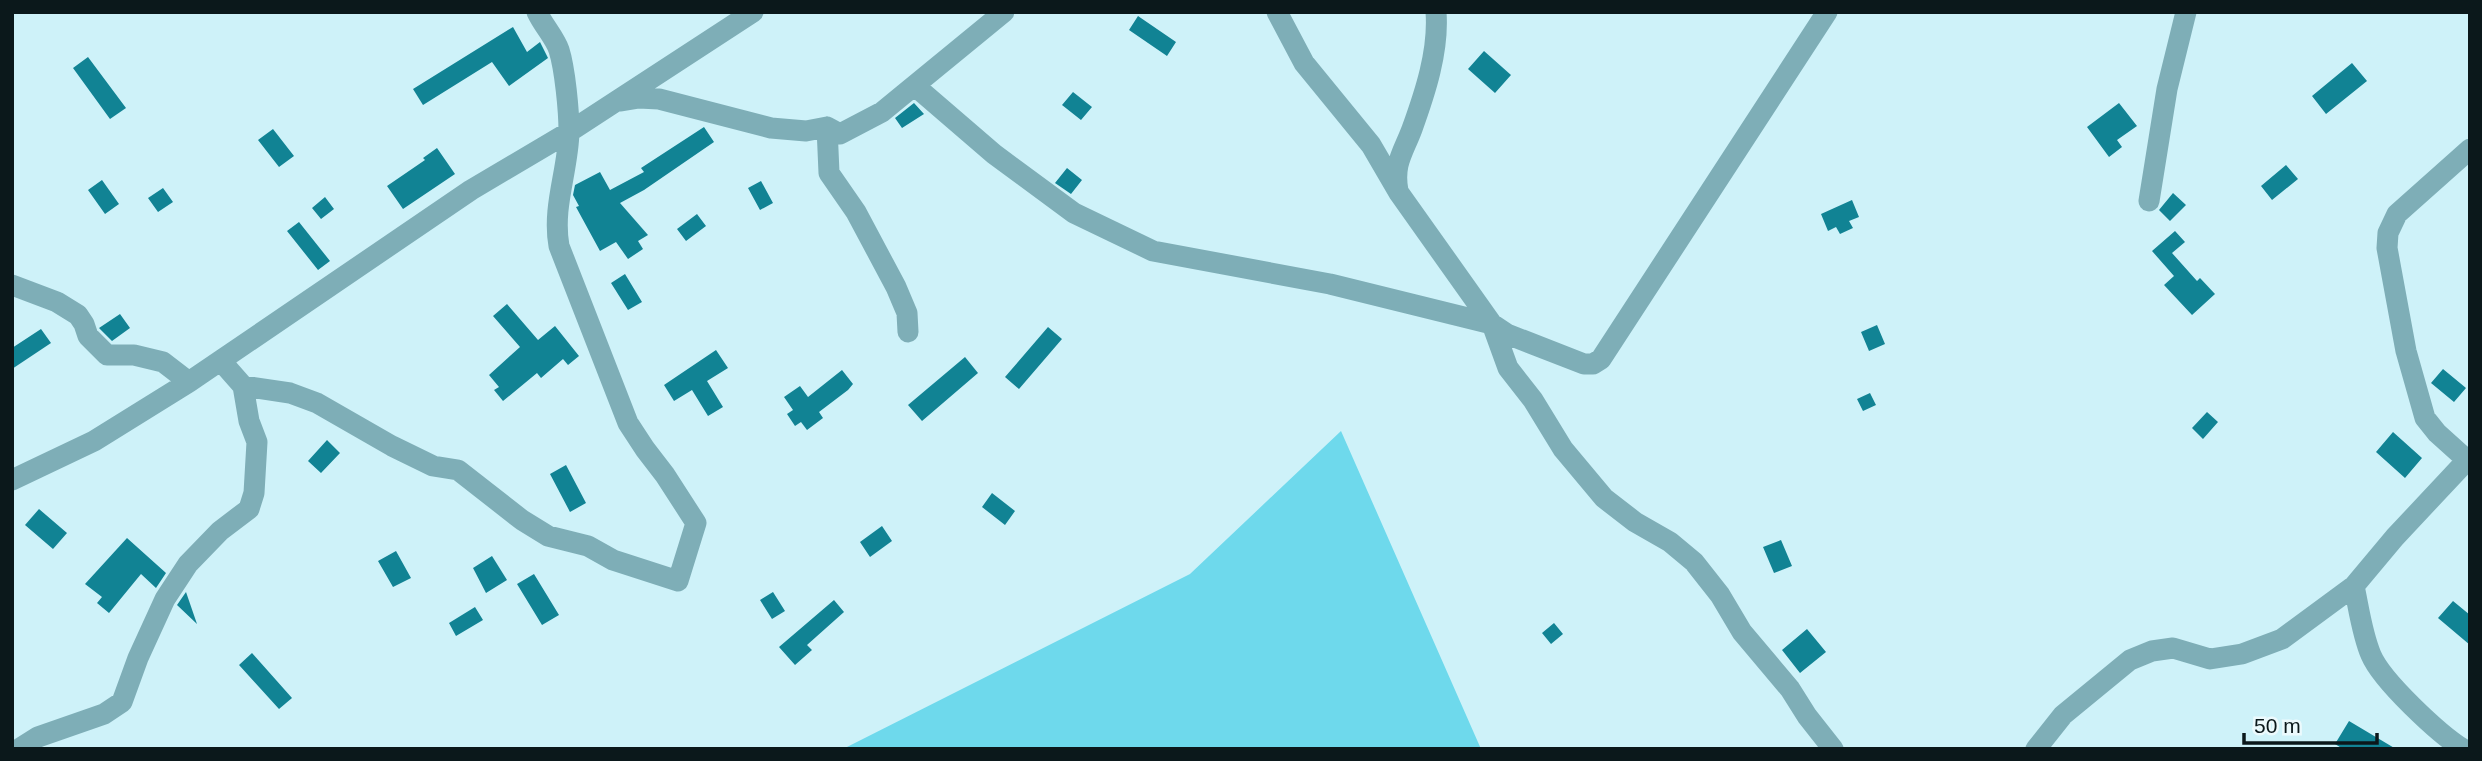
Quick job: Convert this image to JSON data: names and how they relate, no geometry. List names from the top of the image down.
{
  "scale_bar": "50 m"
}
